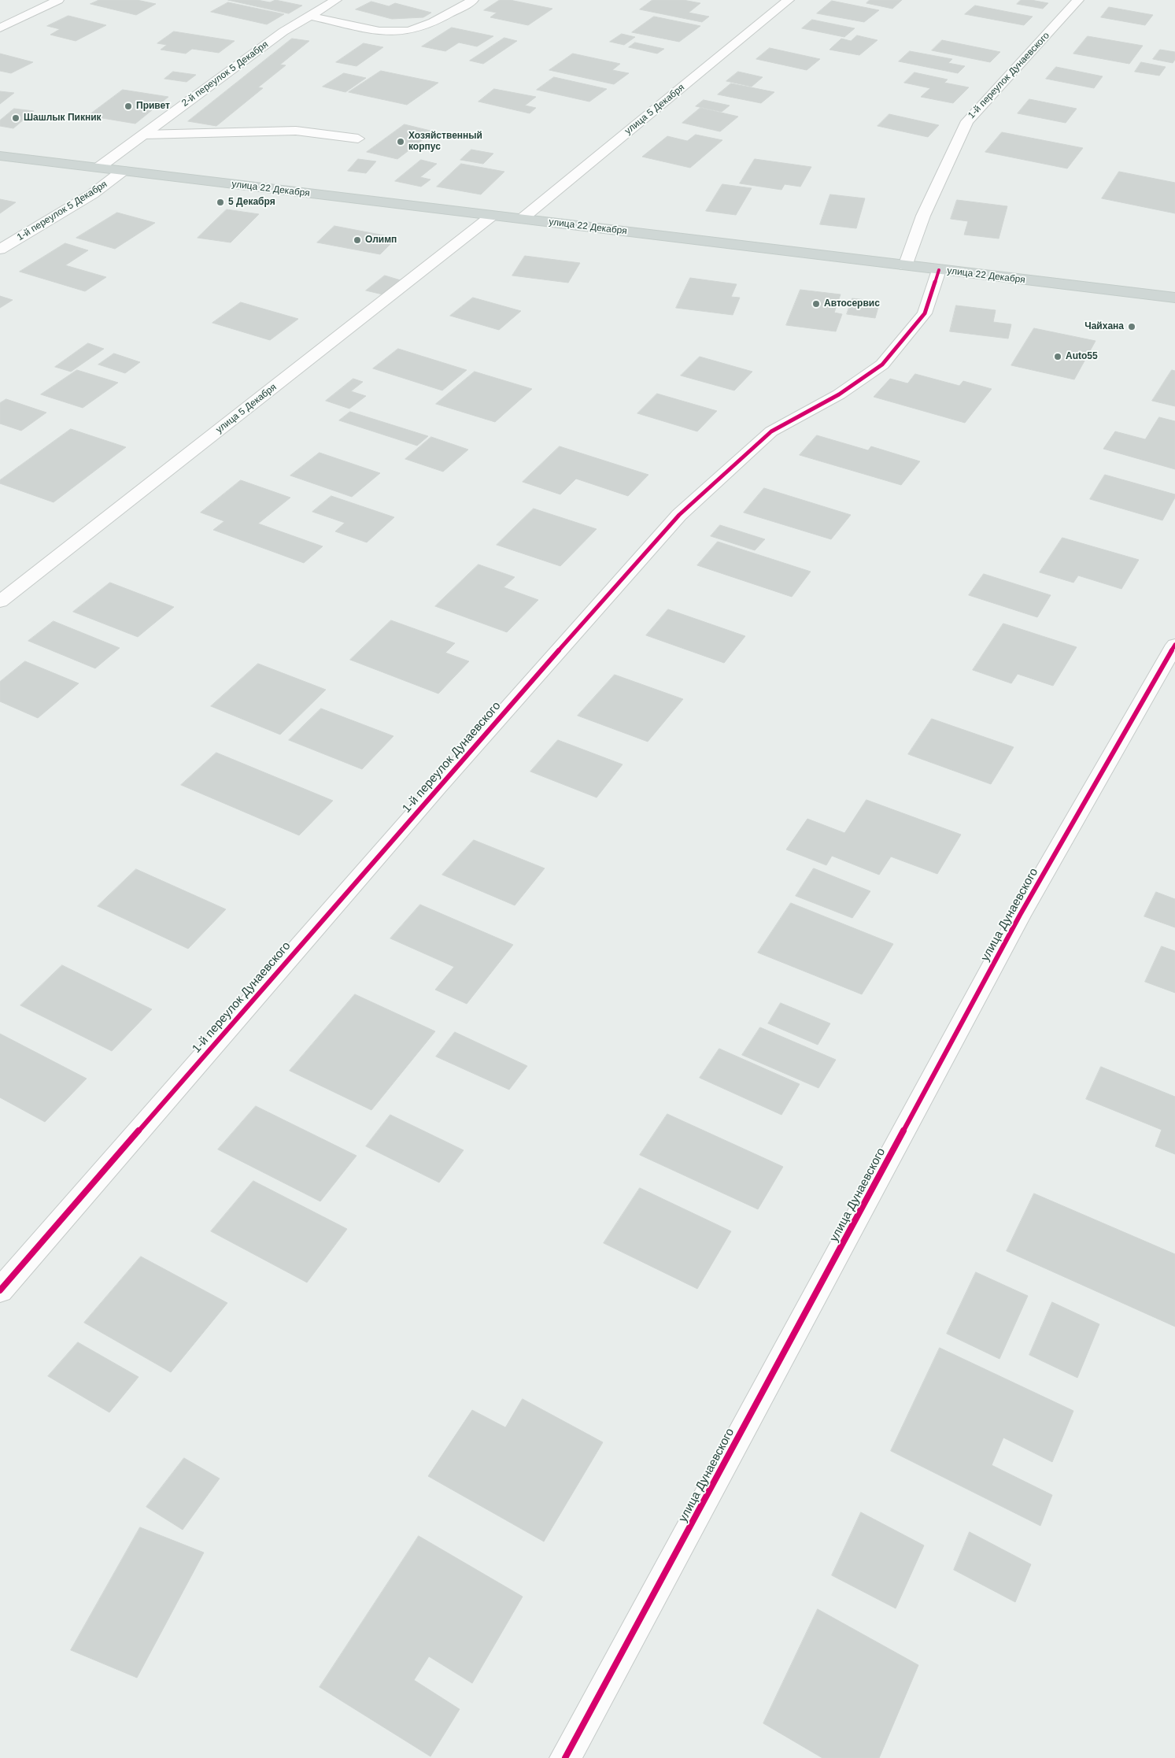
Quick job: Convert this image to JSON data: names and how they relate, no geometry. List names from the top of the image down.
{
  "streets": {
    "main road": ["улица 22 Декабря"],
    "street": [
      "2-й переулок 5 Декабря",
      "1-й переулок Дунаевского",
      "улица 5 Декабря",
      "1-й переулок 5 Декабря",
      "улица Дунаевского"
    ]
  },
  "crossings": [
    ["2-й переулок 5 Декабря", "улица 22 Декабря"],
    ["1-й переулок Дунаевского", "улица 22 Декабря"],
    ["улица 5 Декабря", "улица 22 Декабря"],
    ["улица 22 Декабря", "1-й переулок 5 Декабря"]
  ],
  "places": [
    "Привет",
    "Шашлык Пикник",
    "Хозяйственный корпус",
    "5 Декабря",
    "Олимп",
    "Автосервис",
    "Чайхана",
    "Auto55"
  ]
}
